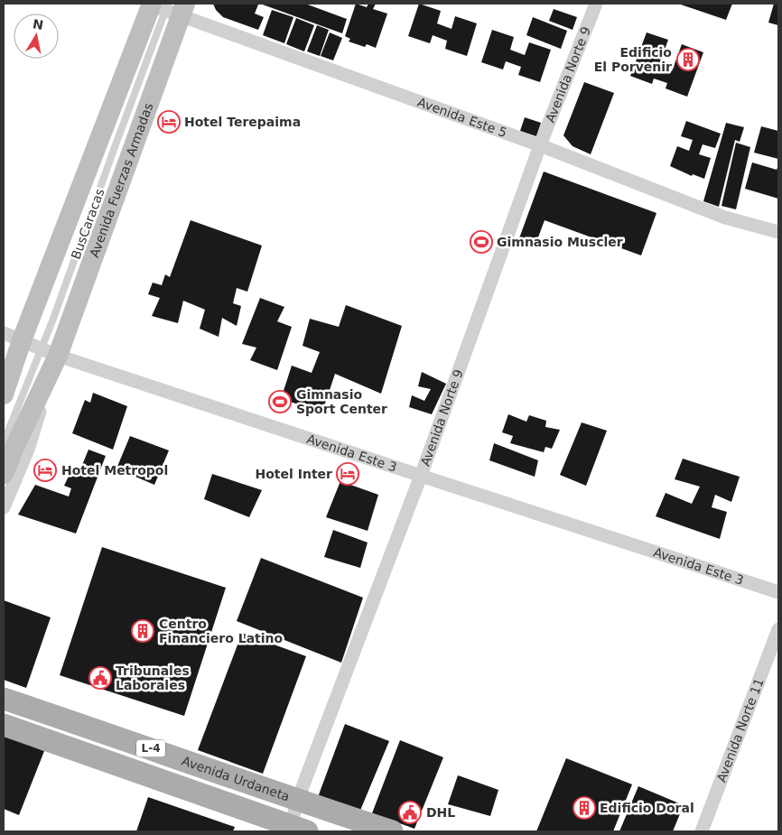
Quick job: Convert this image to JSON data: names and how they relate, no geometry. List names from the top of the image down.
{
  "streets": {
    "main road": ["Avenida Fuerzas Armadas", "L-4", "Avenida Urdaneta"],
    "street": [
      "Avenida Norte 9",
      "Avenida Este 5",
      "Avenida Este 3",
      "Avenida Norte 11"
    ]
  },
  "crossings": [
    ["Avenida Norte 9", "Avenida Este 5"],
    ["Avenida Norte 9", "Avenida Este 3"],
    ["Avenida Norte 9", "Avenida Urdaneta"],
    ["Avenida Este 5", "Avenida Fuerzas Armadas"],
    ["Avenida Fuerzas Armadas", "Avenida Este 3"]
  ],
  "places": {
    "building": ["Edificio El Porvenir", "Centro Financiero Latino", "Edificio Doral"],
    "hotel": ["Hotel Terepaima", "Hotel Metropol", "Hotel Inter"],
    "sports": ["Gimnasio Muscler", "Gimnasio Sport Center"],
    "public building": ["Tribunales Laborales", "DHL"]
  },
  "north": "top"
}
